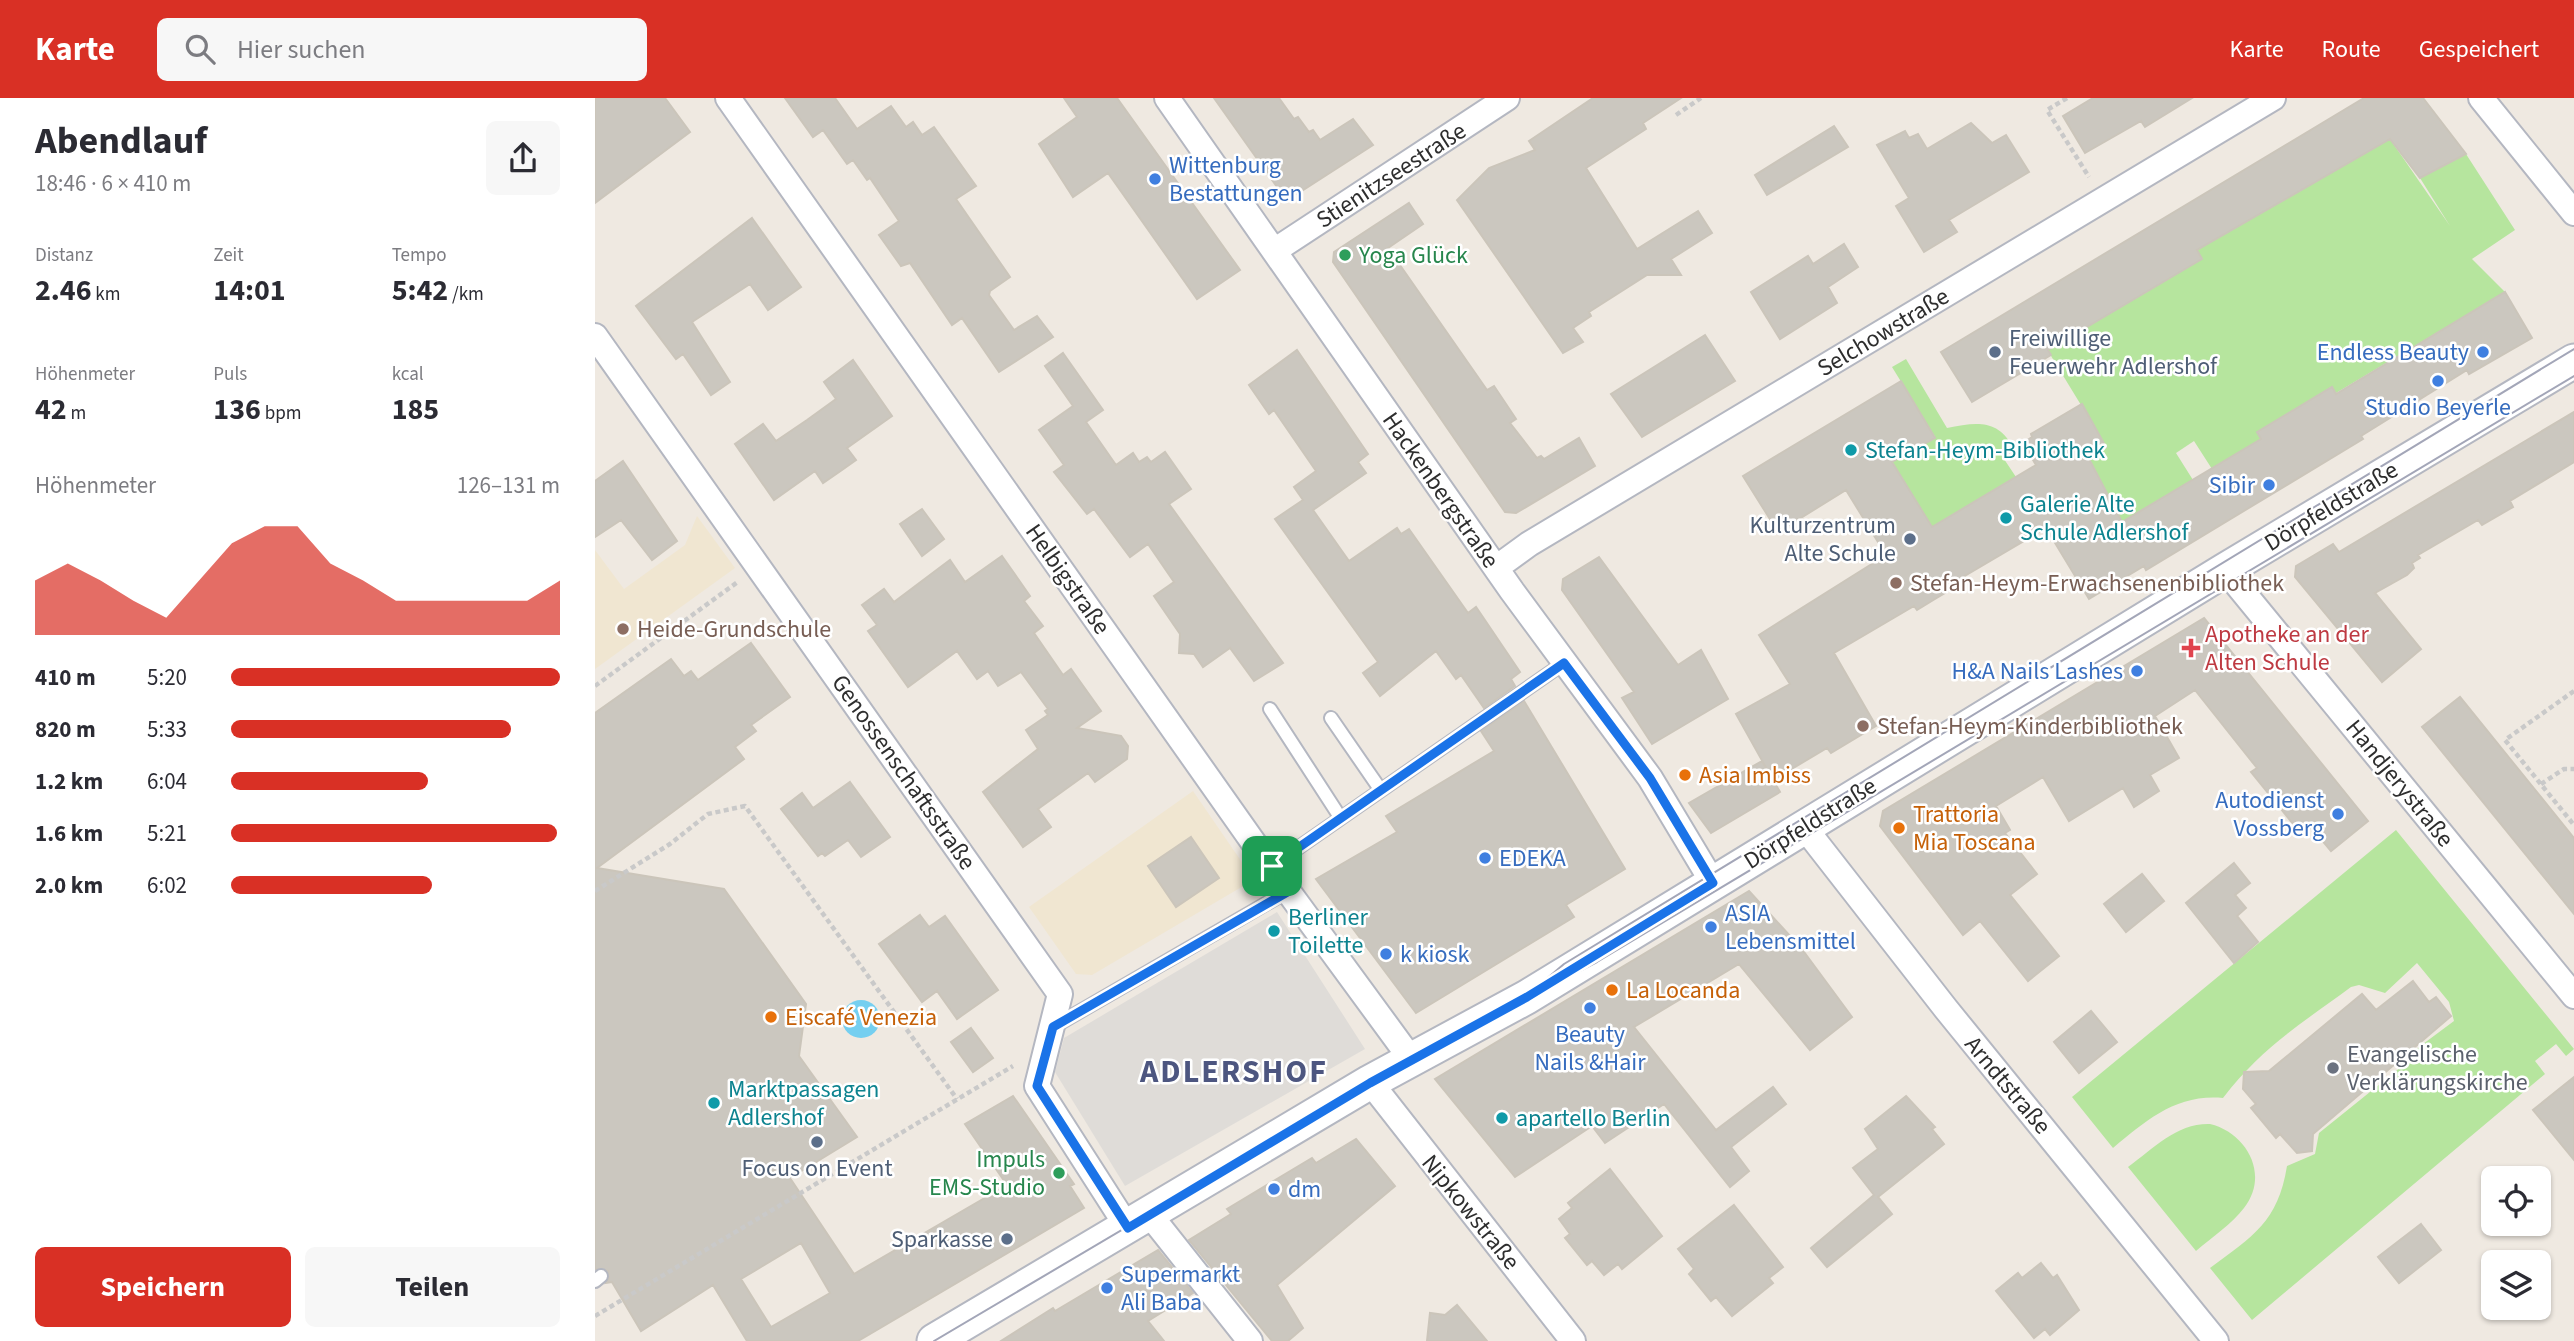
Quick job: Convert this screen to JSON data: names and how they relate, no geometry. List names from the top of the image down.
{
  "streets": {
    "street": [
      "Stienitzseestraße",
      "Selchowstraße",
      "Hackenbergstraße",
      "Dörpfeldstraße",
      "Helbigstraße",
      "Genossenschaftsstraße",
      "Handjerystraße",
      "Arndtstraße",
      "Nipkowstraße"
    ]
  },
  "crossings": [
    ["Stienitzseestraße", "Hackenbergstraße"],
    ["Selchowstraße", "Hackenbergstraße"],
    ["Hackenbergstraße", "Dörpfeldstraße"],
    ["Dörpfeldstraße", "Helbigstraße"],
    ["Dörpfeldstraße", "Genossenschaftsstraße"],
    ["Dörpfeldstraße", "Handjerystraße"],
    ["Dörpfeldstraße", "Arndtstraße"],
    ["Dörpfeldstraße", "Nipkowstraße"]
  ],
  "districts": ["ADLERSHOF"],
  "places": {
    "other": [
      "Wittenburg Bestattungen",
      "Yoga Glück",
      "Freiwillige Feuerwehr Adlershof",
      "Endless Beauty",
      "Studio Beyerle",
      "Stefan-Heym-Bibliothek",
      "Sibir",
      "Galerie Alte Schule Adlershof",
      "Kulturzentrum Alte Schule",
      "Stefan-Heym-Erwachsenenbibliothek",
      "Heide-Grundschule",
      "H&A Nails Lashes",
      "Stefan-Heym-Kinderbibliothek",
      "Asia Imbiss",
      "Autodienst Vossberg",
      "Trattoria Mia Toscana",
      "EDEKA",
      "ASIA Lebensmittel",
      "Berliner Toilette",
      "k kiosk",
      "La Locanda",
      "Beauty Nails &Hair",
      "Eiscafé Venezia",
      "Evangelische Verklärungskirche",
      "Marktpassagen Adlershof",
      "apartello Berlin",
      "Focus on Event",
      "Impuls EMS-Studio",
      "dm",
      "Sparkasse",
      "Supermarkt Ali Baba"
    ],
    "health": ["Apotheke an der Alten Schule"]
  },
  "page": {
    "header": "Karte",
    "search": "Hier suchen",
    "nav": ["Karte", "Route", "Gespeichert"],
    "heading": ["Abendlauf", "18:46 · 6 × 410 m"],
    "stats": [
      ["Distanz", "2.46 km"],
      ["Zeit", "14:01"],
      ["Tempo", "5:42 /km"],
      ["Höhenmeter", "42 m"],
      ["Puls", "136 bpm"],
      ["kcal", "185"]
    ],
    "chart": ["Höhenmeter", "126–131 m"],
    "list": [
      {
        "name": "410 m",
        "note": "5:20"
      },
      {
        "name": "820 m",
        "note": "5:33"
      },
      {
        "name": "1.2 km",
        "note": "6:04"
      },
      {
        "name": "1.6 km",
        "note": "5:21"
      },
      {
        "name": "2.0 km",
        "note": "6:02"
      }
    ],
    "buttons": ["Speichern", "Teilen"]
  }
}
